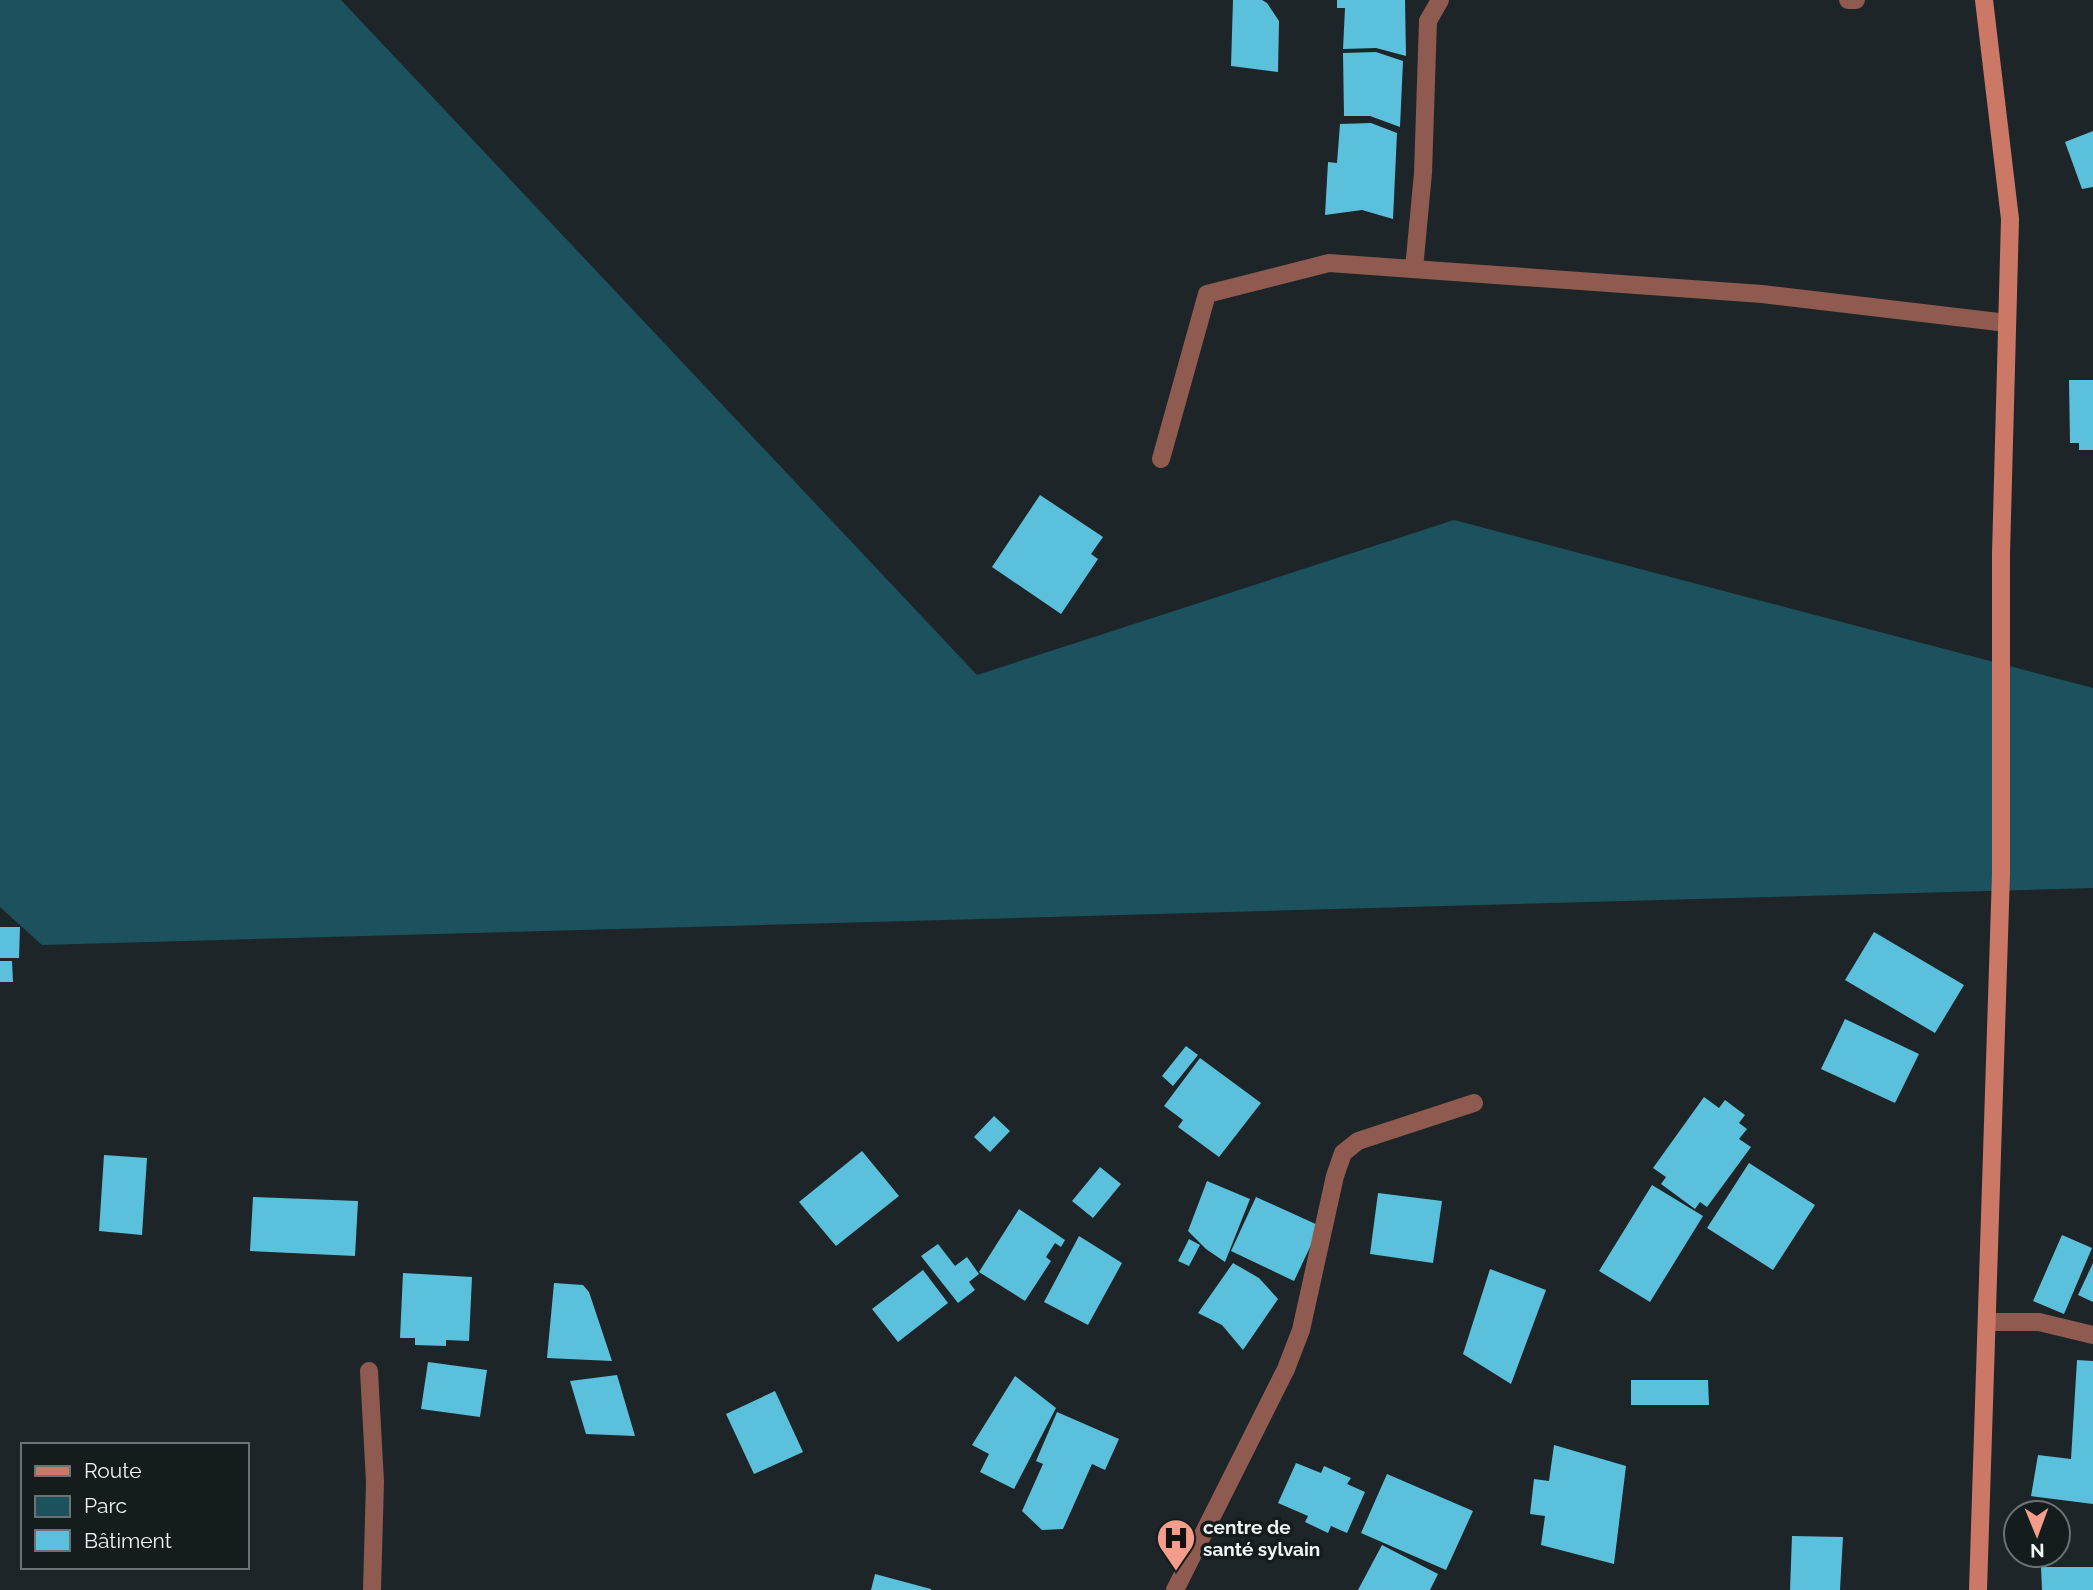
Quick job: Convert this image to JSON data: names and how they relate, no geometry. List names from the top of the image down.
{
  "places": {
    "hospital": ["centre de santé sylvain"]
  },
  "legend": ["Route", "Parc", "Bâtiment"],
  "north": "bottom"
}
